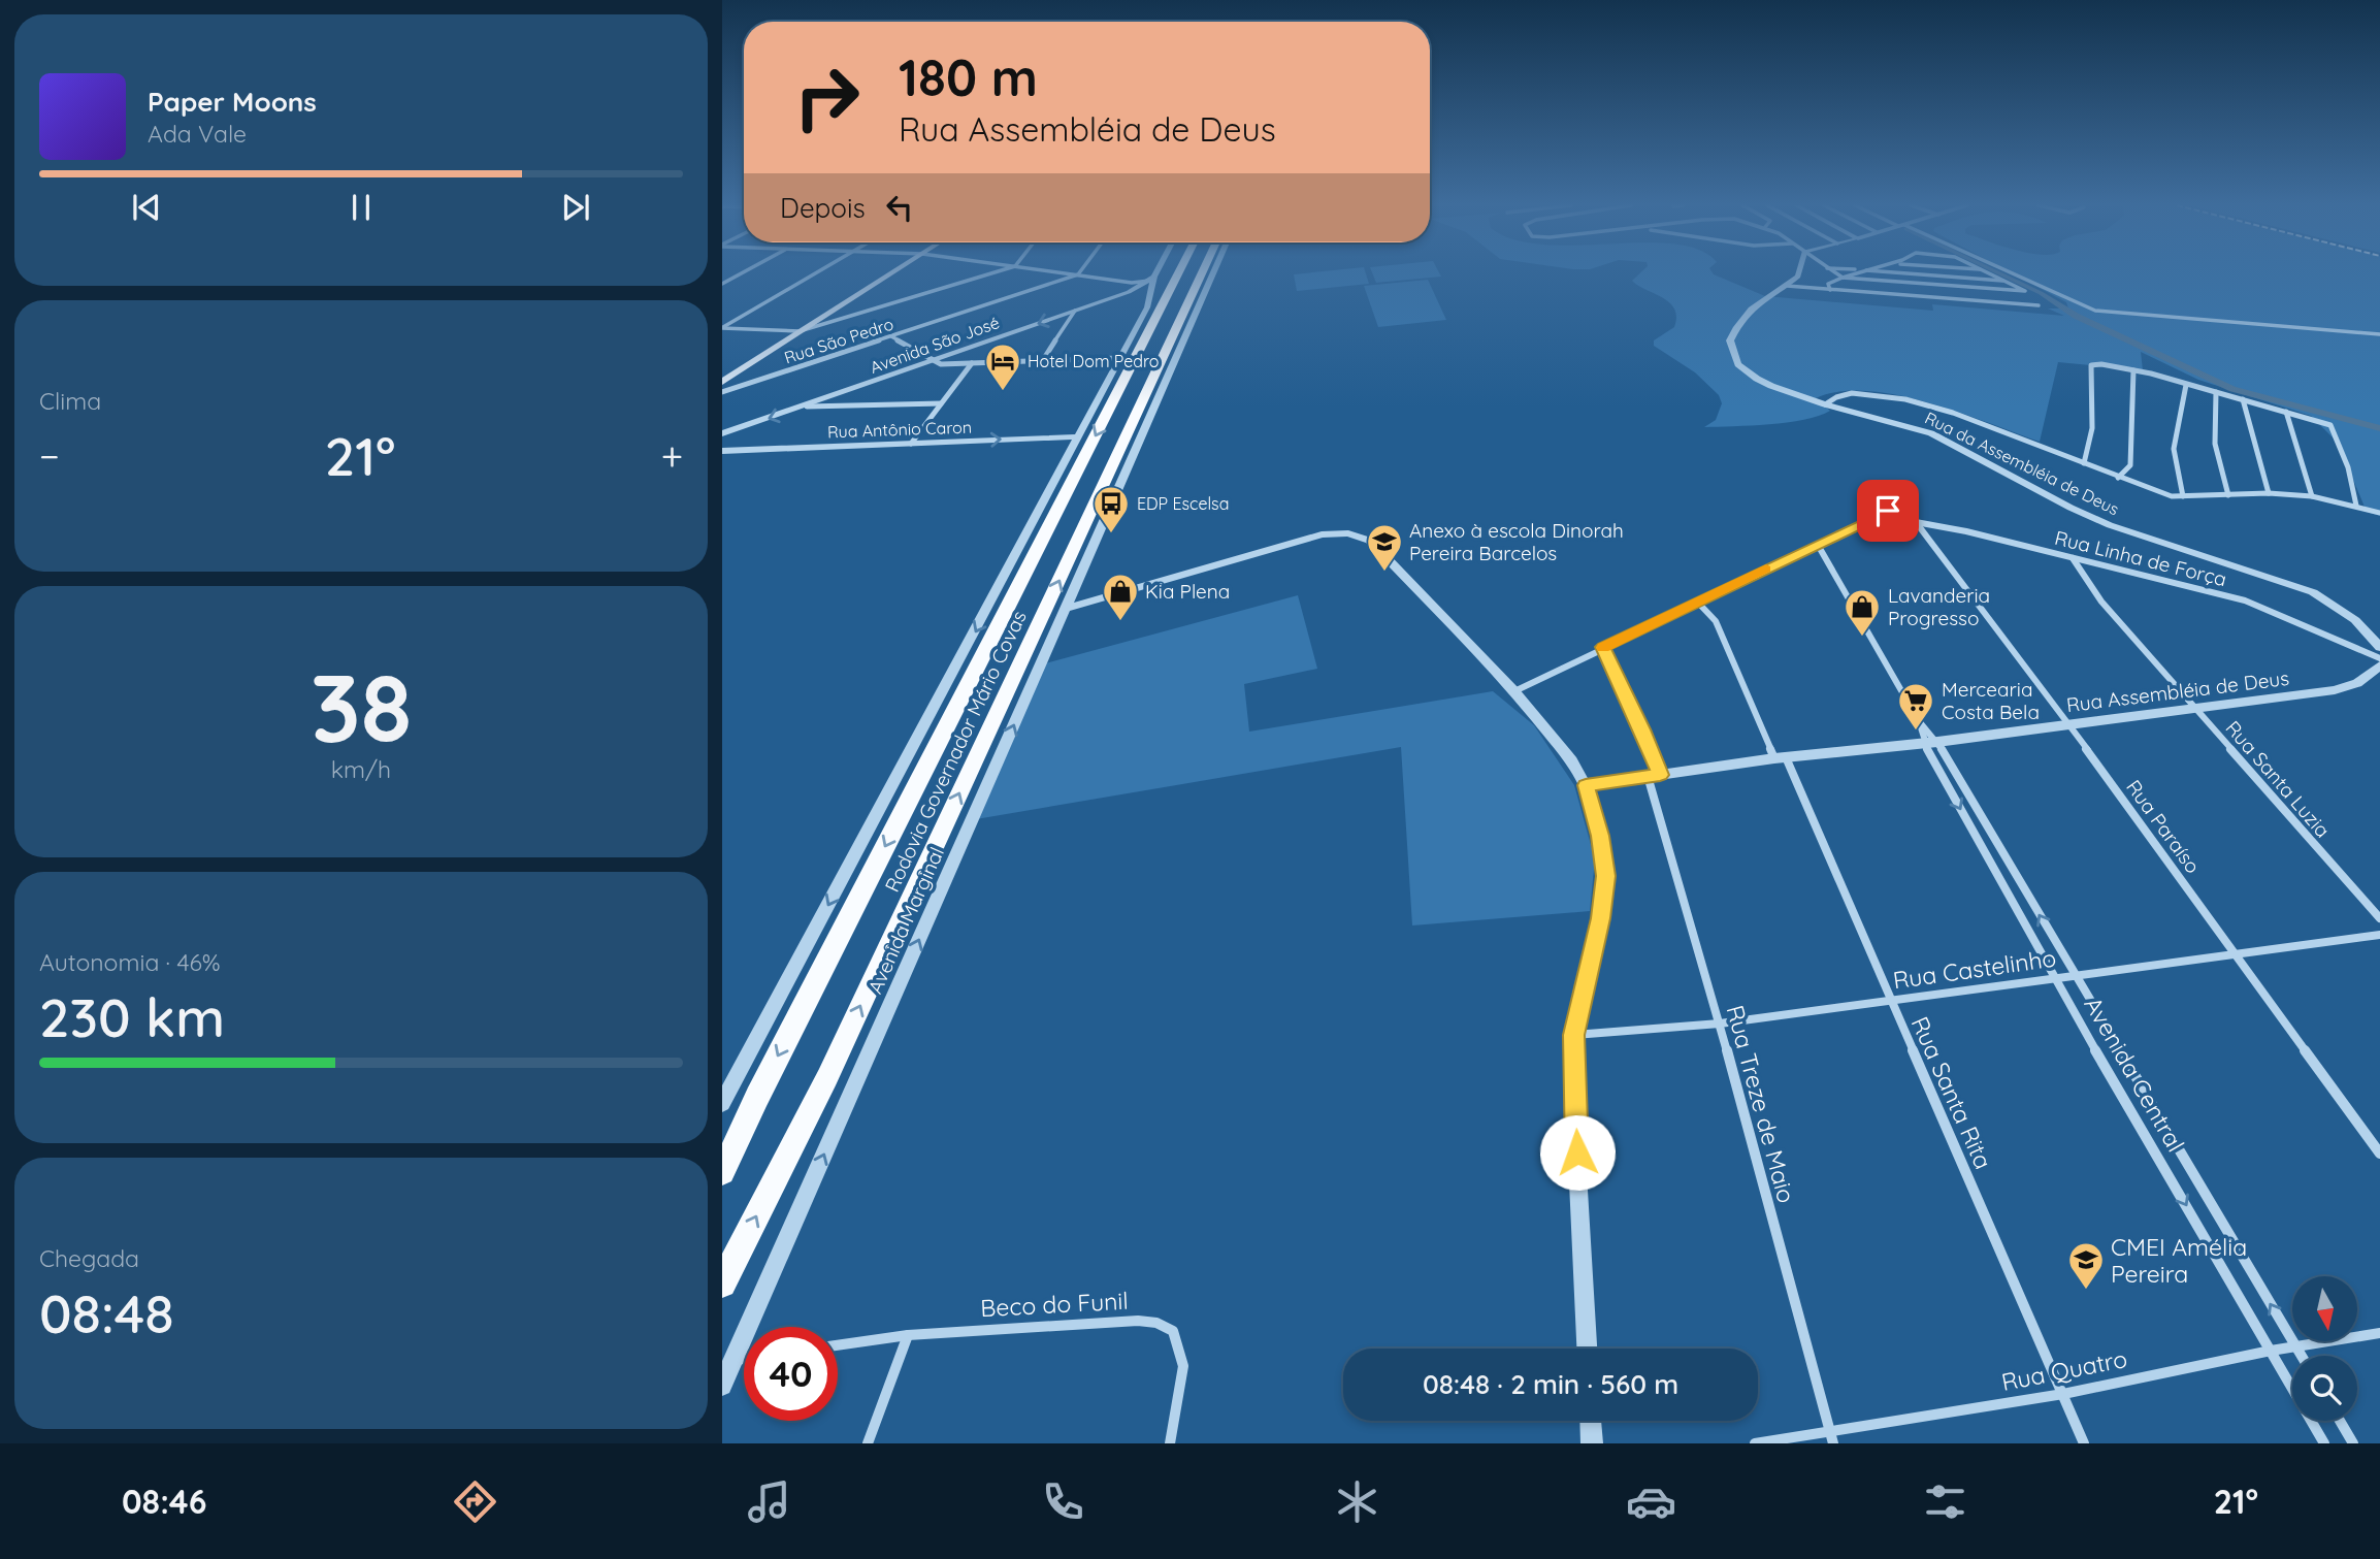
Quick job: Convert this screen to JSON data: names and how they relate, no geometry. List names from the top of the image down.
{
  "streets": {
    "main road": ["Rodovia Governador Mário Covas"],
    "street": [
      "Rua São Pedro",
      "Avenida São José",
      "Rua Antônio Caron",
      "Rua da Assembléia de Deus",
      "Rua Linha de Força",
      "Rua Assembléia de Deus",
      "Rua Santa Luzia",
      "Rua Paraíso",
      "Avenida Marginal",
      "Rua Castelinho",
      "Avenida Central",
      "Rua Santa Rita",
      "Rua Treze de Maio",
      "Beco do Funil",
      "Rua Quatro"
    ]
  },
  "crossings": [
    ["Rua Linha de Força", "Rua Santa Luzia"],
    ["Rua Linha de Força", "Rua Paraíso"],
    ["Rua Linha de Força", "Avenida Central"],
    ["Rua Assembléia de Deus", "Rua Santa Luzia"],
    ["Rua Assembléia de Deus", "Rua Paraíso"],
    ["Rua Assembléia de Deus", "Avenida Central"],
    ["Rua Assembléia de Deus", "Rua Santa Rita"],
    ["Rua Assembléia de Deus", "Rua Treze de Maio"],
    ["Rua Paraíso", "Rua Castelinho"],
    ["Rua Castelinho", "Avenida Central"],
    ["Rua Castelinho", "Rua Santa Rita"],
    ["Rua Castelinho", "Rua Treze de Maio"],
    ["Avenida Central", "Rua Quatro"],
    ["Rua Santa Rita", "Rua Quatro"],
    ["Rua Treze de Maio", "Rua Quatro"]
  ],
  "places": {
    "hotel": ["Hotel Dom Pedro"],
    "bus stop": ["EDP Escelsa"],
    "school or university": ["Anexo à escola Dinorah Pereira Barcelos", "CMEI Amélia Pereira"],
    "shop": ["Kia Plena", "Lavanderia Progresso"],
    "supermarket": ["Mercearia Costa Bela"]
  },
  "north": "bottom",
  "page": {
    "turn": ["180 m", "Rua Assembléia de Deus"],
    "song": ["Paper Moons", "Ada Vale"],
    "then": "Depois",
    "tile": [
      "Clima",
      ["38", "km/h"],
      ["Autonomia · 46%", "230 km"],
      ["Chegada", "08:48"]
    ],
    "heat": ["−", "21°", "+"],
    "limit": "40",
    "trip": "08:48 · 2 min · 560 m",
    "tabs": ["08:46", "21°"]
  }
}
